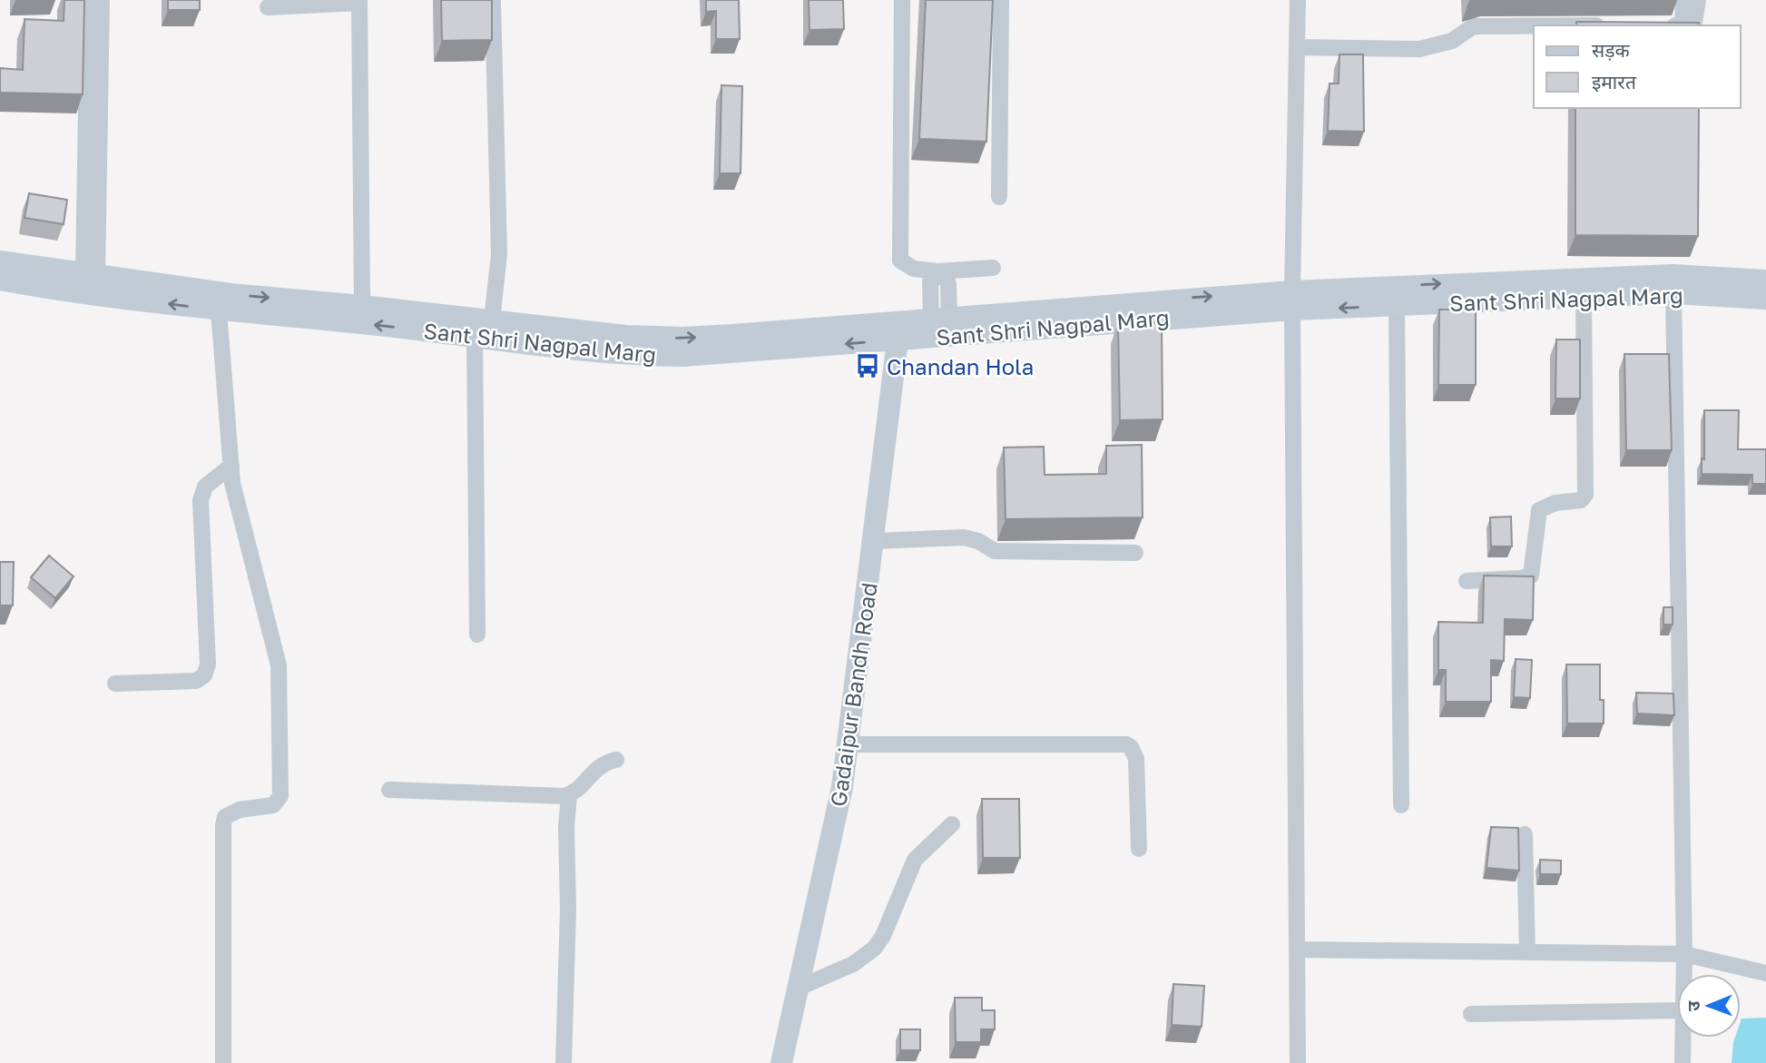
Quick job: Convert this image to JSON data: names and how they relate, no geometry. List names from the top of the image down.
{
  "streets": {
    "main road": ["Sant Shri Nagpal Marg", "Gadaipur Bandh Road"]
  },
  "crossings": [
    ["Sant Shri Nagpal Marg", "Gadaipur Bandh Road"]
  ],
  "places": {
    "bus stop": ["Chandan Hola"]
  },
  "legend": ["सड़क", "इमारत"],
  "north": "left"
}
